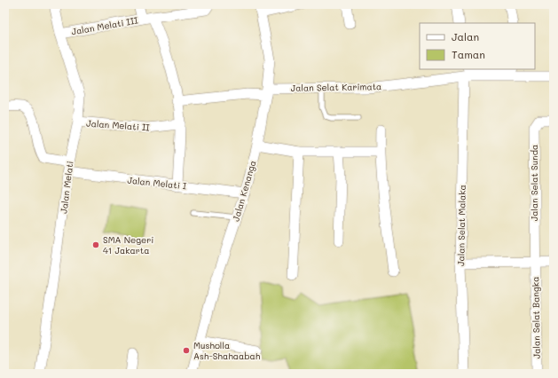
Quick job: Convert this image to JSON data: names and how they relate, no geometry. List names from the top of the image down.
{
  "streets": {
    "street": [
      "Jalan Melati III",
      "Jalan Selat Karimata",
      "Jalan Melati II",
      "Jalan Melati I",
      "Jalan Selat Sunda",
      "Jalan Melati",
      "Jalan Kenanga",
      "Jalan Selat Malaka",
      "Jalan Selat Bangka"
    ]
  },
  "crossings": [
    ["Jalan Melati III", "Jalan Melati"],
    ["Jalan Selat Karimata", "Jalan Kenanga"],
    ["Jalan Selat Karimata", "Jalan Selat Malaka"],
    ["Jalan Melati II", "Jalan Melati"],
    ["Jalan Melati I", "Jalan Melati"],
    ["Jalan Melati I", "Jalan Kenanga"],
    ["Jalan Selat Sunda", "Jalan Selat Bangka"]
  ],
  "places": ["SMA Negeri 41 Jakarta", "Musholla Ash-Shahaabah"],
  "legend": ["Jalan", "Taman"]
}
